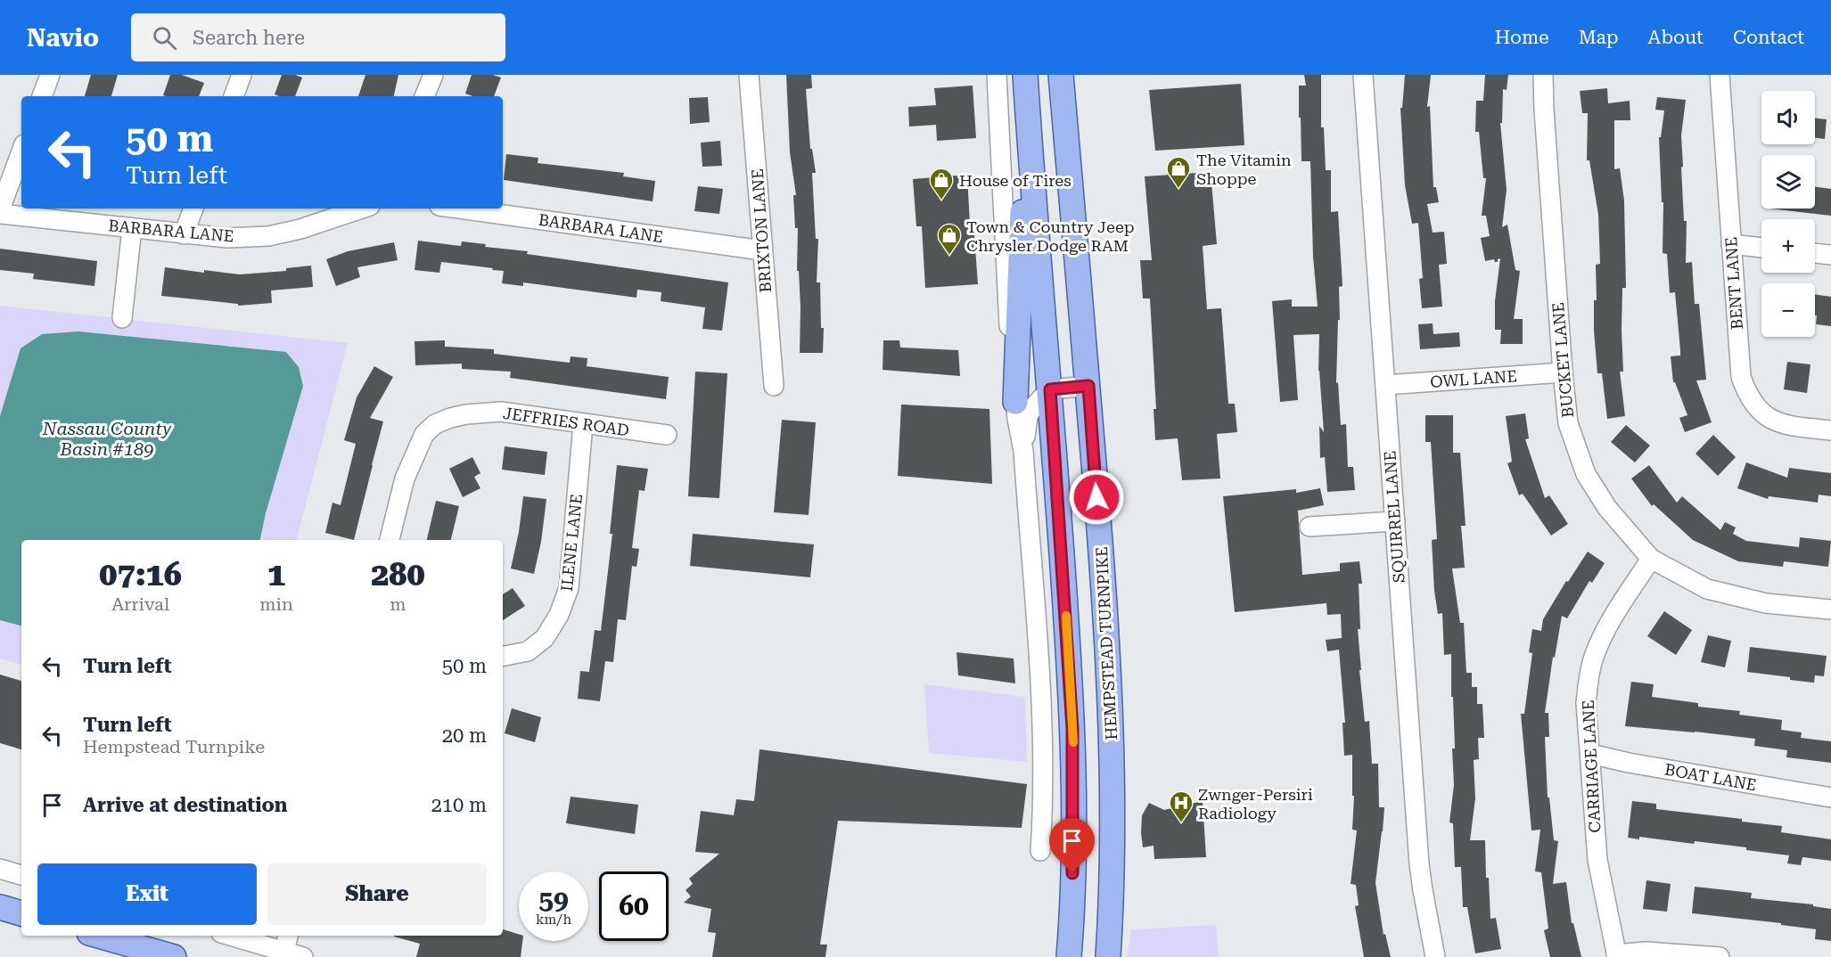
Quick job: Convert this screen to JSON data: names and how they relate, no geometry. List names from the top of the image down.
{
  "streets": {
    "main road": ["HEMPSTEAD TURNPIKE"],
    "street": [
      "BARBARA LANE",
      "BRIXTON LANE",
      "BENT LANE",
      "BUCKET LANE",
      "OWL LANE",
      "JEFFRIES ROAD",
      "SQUIRREL LANE",
      "ILENE LANE",
      "CARRIAGE LANE",
      "BOAT LANE"
    ]
  },
  "crossings": [
    ["BARBARA LANE", "BRIXTON LANE"],
    ["BUCKET LANE", "OWL LANE"],
    ["BUCKET LANE", "CARRIAGE LANE"],
    ["OWL LANE", "SQUIRREL LANE"],
    ["JEFFRIES ROAD", "ILENE LANE"],
    ["CARRIAGE LANE", "BOAT LANE"]
  ],
  "water": ["Nassau County Basin #189"],
  "places": {
    "shop": ["The Vitamin Shoppe", "House of Tires", "Town & Country Jeep Chrysler Dodge RAM"],
    "hospital": ["Zwnger-Persiri Radiology"]
  },
  "page": {
    "header": "Navio",
    "search": "Search here",
    "nav": [
      "Home",
      "Map",
      "About",
      "Contact"
    ],
    "map_buttons": ["+", "−"],
    "turn": ["50 m", "Turn left"],
    "eta": [
      "07:16",
      "Arrival",
      "1",
      "min",
      "280",
      "m"
    ],
    "list": [
      {
        "name": "Turn left",
        "value": "50 m"
      },
      {
        "name": "Turn left",
        "note": "Hempstead Turnpike",
        "value": "20 m"
      },
      {
        "name": "Arrive at destination",
        "value": "210 m"
      }
    ],
    "buttons": ["Exit", "Share"],
    "speed": "59 km/h",
    "limit": "60"
  }
}
